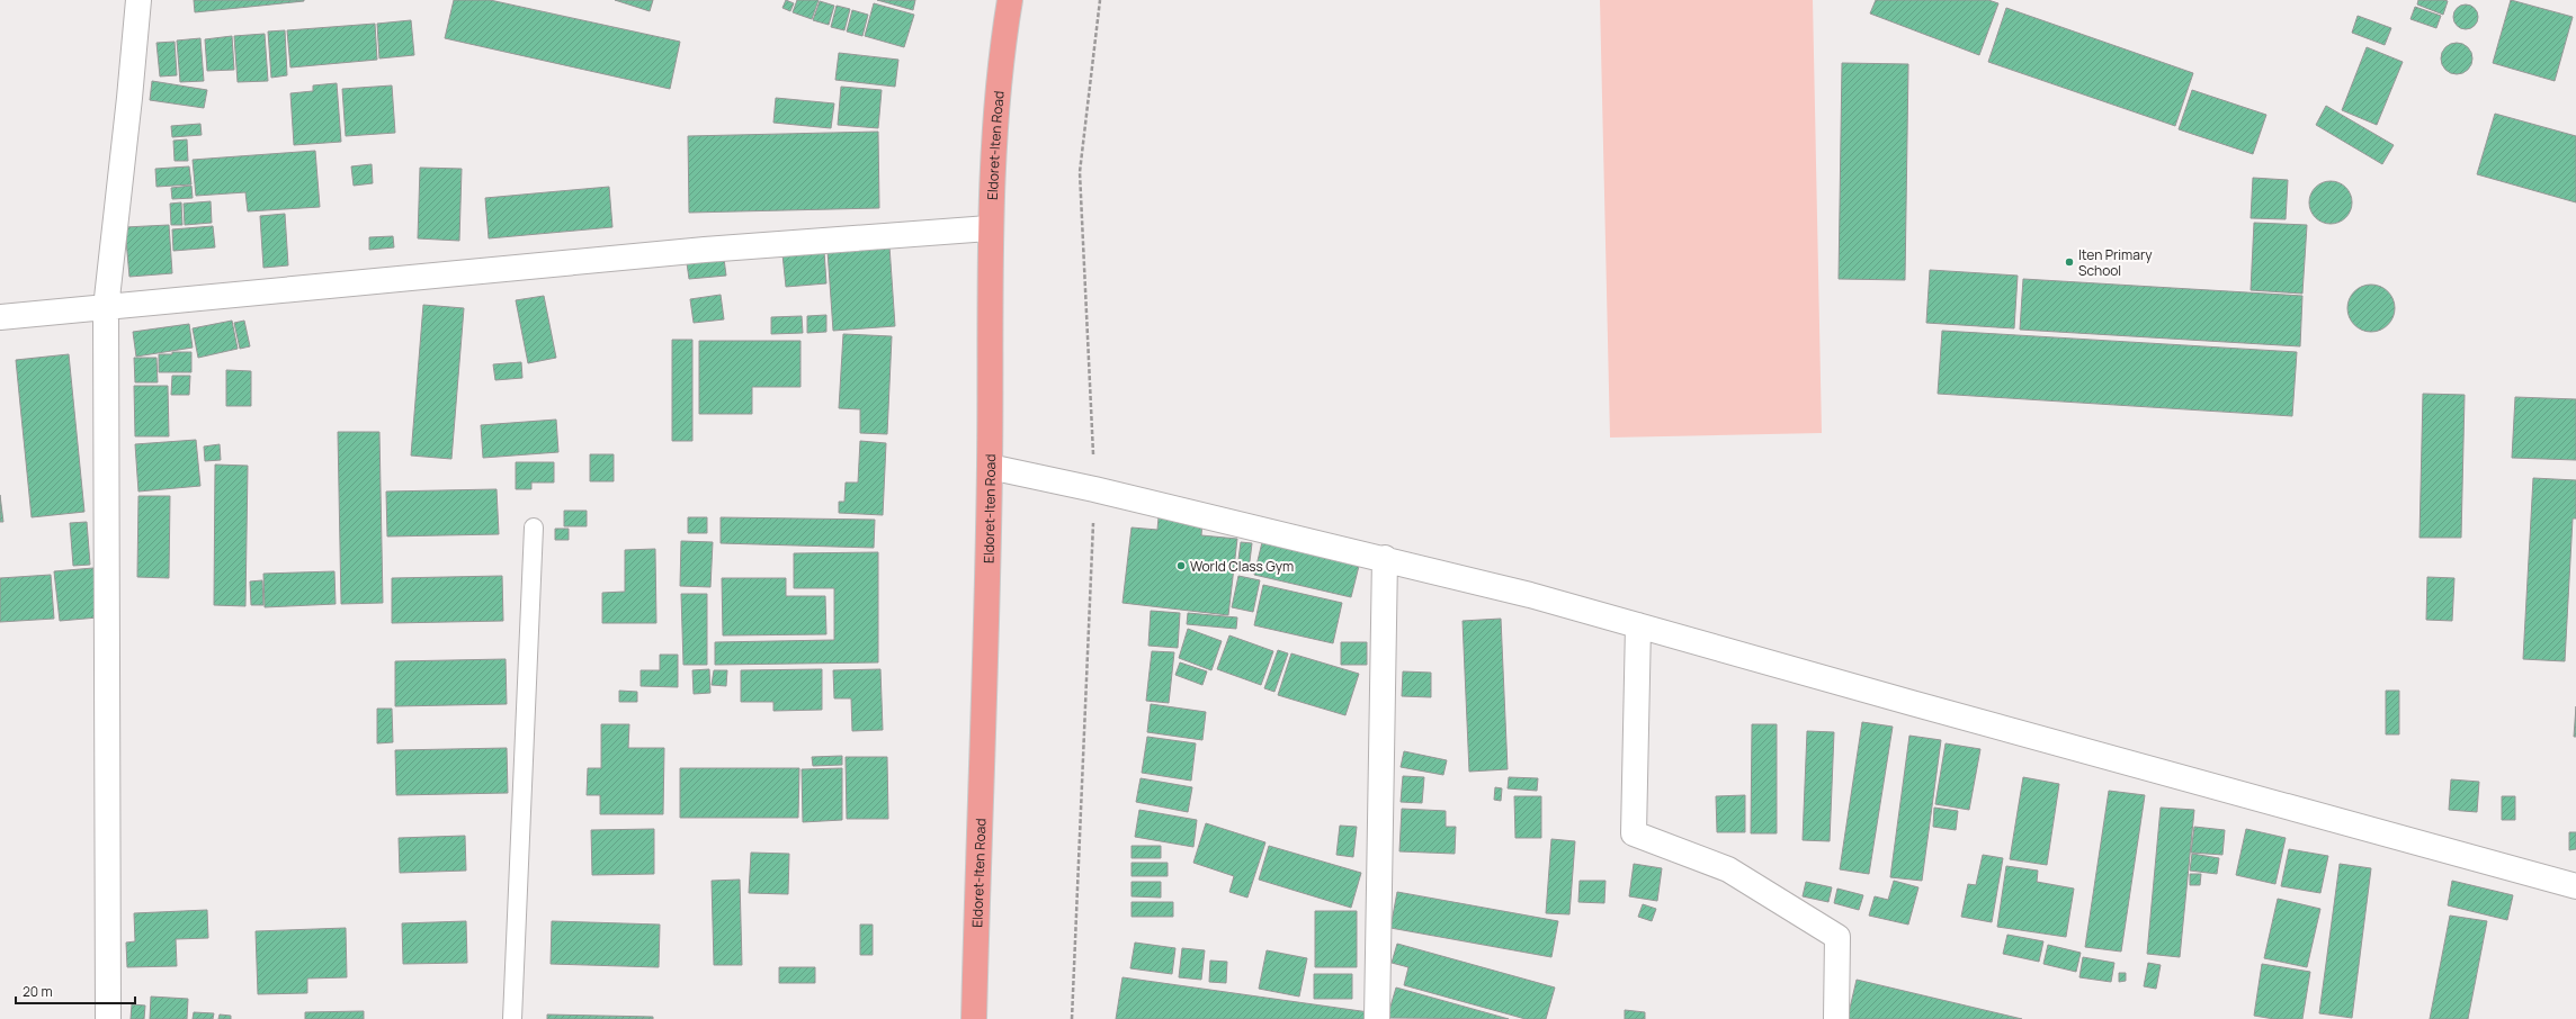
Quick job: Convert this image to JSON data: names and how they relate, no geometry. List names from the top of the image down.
{
  "streets": {
    "main road": ["Eldoret-Iten Road"]
  },
  "places": ["Iten Primary School", "World Class Gym"],
  "scale_bar": "20 m"
}
